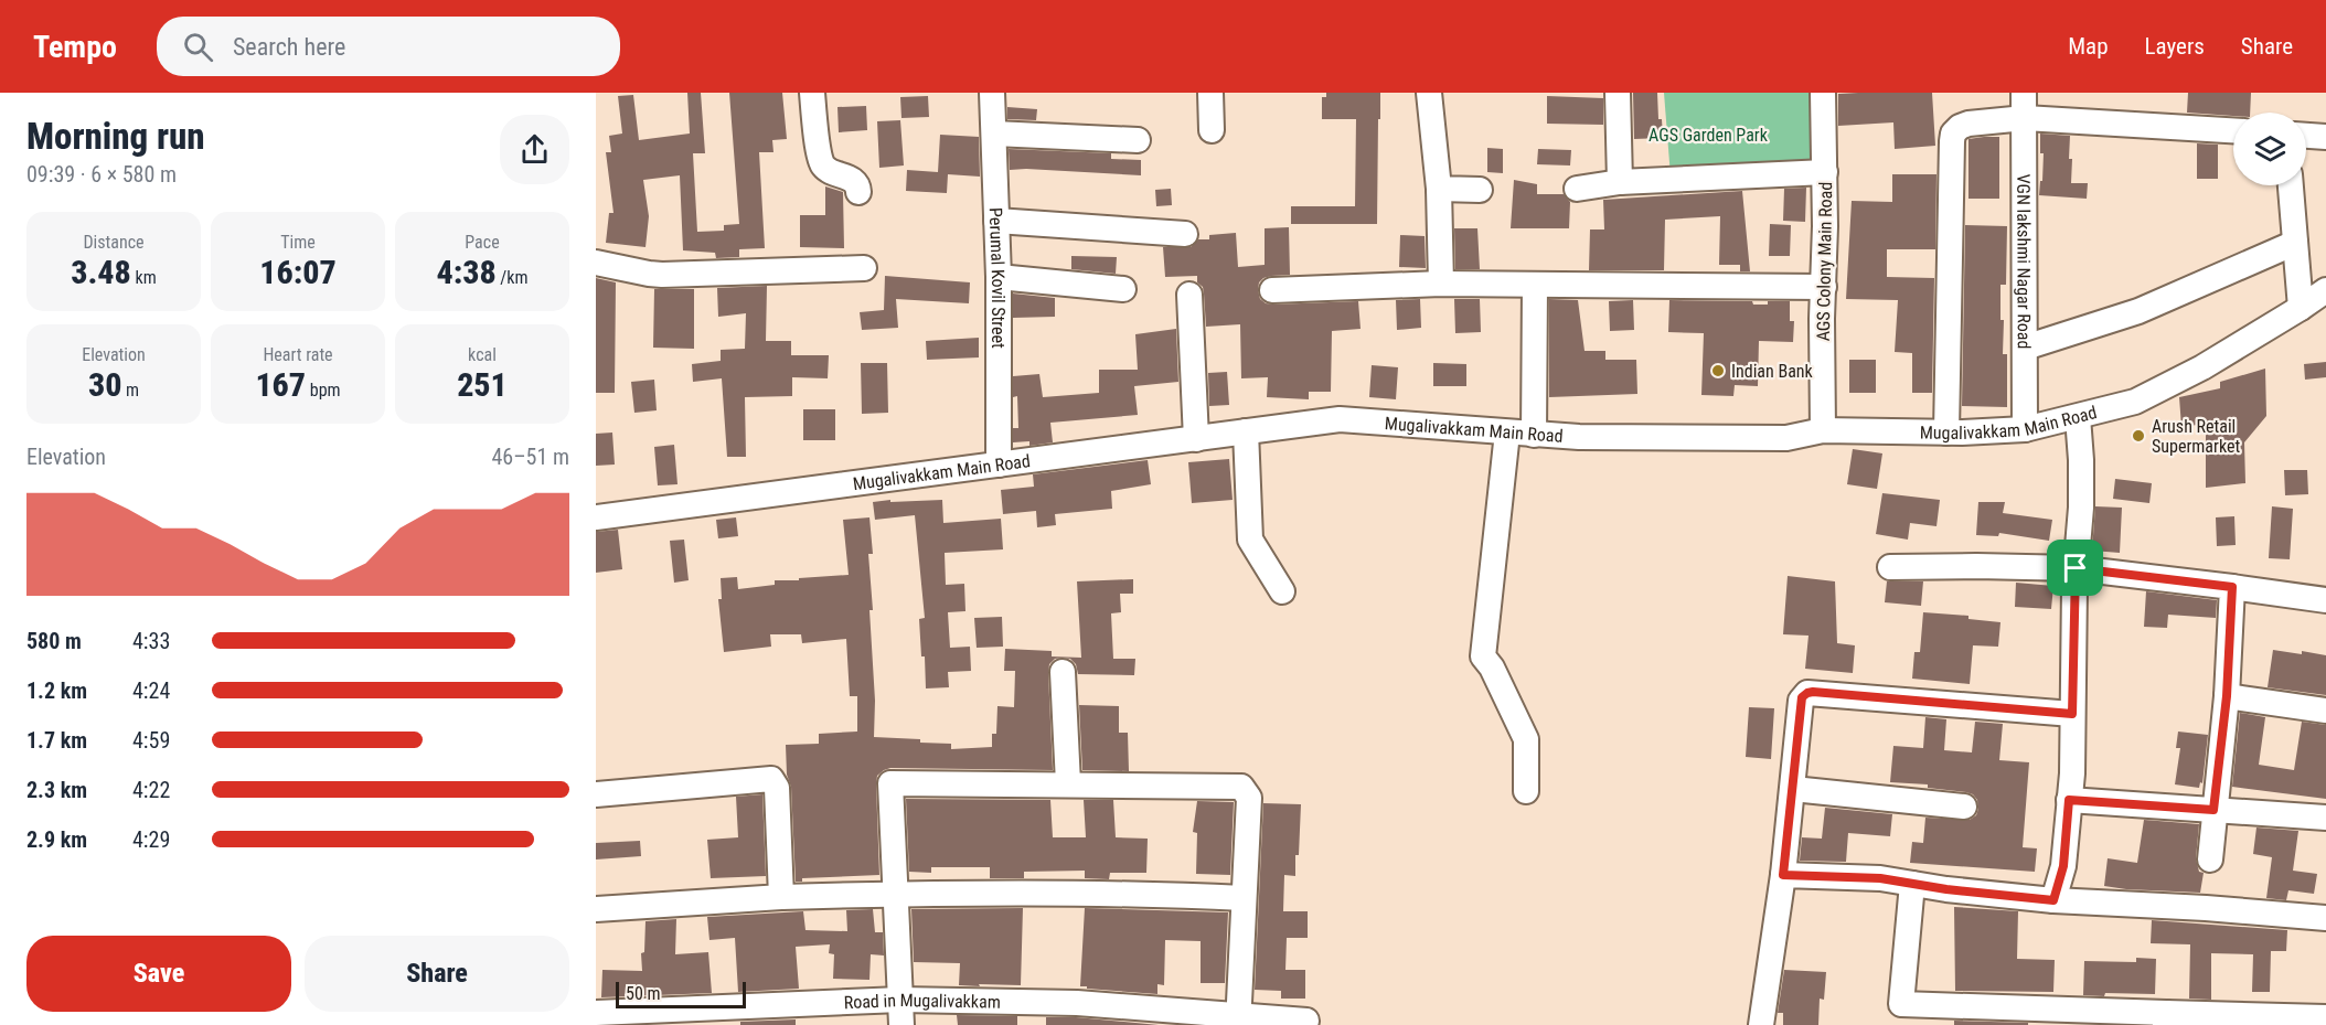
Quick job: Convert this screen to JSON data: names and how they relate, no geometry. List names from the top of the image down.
{
  "streets": {
    "street": [
      "AGS Colony Main Road",
      "VGN lakshmi Nagar Road",
      "Perumal Kovil Street",
      "Mugalivakkam Main Road",
      "Road in Mugalivakkam"
    ]
  },
  "crossings": [
    ["AGS Colony Main Road", "Mugalivakkam Main Road"],
    ["VGN lakshmi Nagar Road", "Mugalivakkam Main Road"],
    ["Perumal Kovil Street", "Mugalivakkam Main Road"]
  ],
  "parks": ["AGS Garden Park"],
  "places": ["Indian Bank", "Arush Retail Supermarket"],
  "scale_bar": "50 m",
  "page": {
    "header": "Tempo",
    "search": "Search here",
    "nav": ["Map", "Layers", "Share"],
    "heading": ["Morning run", "09:39 · 6 × 580 m"],
    "stats": [
      ["Distance", "3.48 km"],
      ["Time", "16:07"],
      ["Pace", "4:38 /km"],
      ["Elevation", "30 m"],
      ["Heart rate", "167 bpm"],
      ["kcal", "251"]
    ],
    "chart": ["Elevation", "46–51 m"],
    "list": [
      {
        "name": "580 m",
        "note": "4:33"
      },
      {
        "name": "1.2 km",
        "note": "4:24"
      },
      {
        "name": "1.7 km",
        "note": "4:59"
      },
      {
        "name": "2.3 km",
        "note": "4:22"
      },
      {
        "name": "2.9 km",
        "note": "4:29"
      }
    ],
    "buttons": ["Save", "Share"],
    "scale": "50 m"
  }
}
